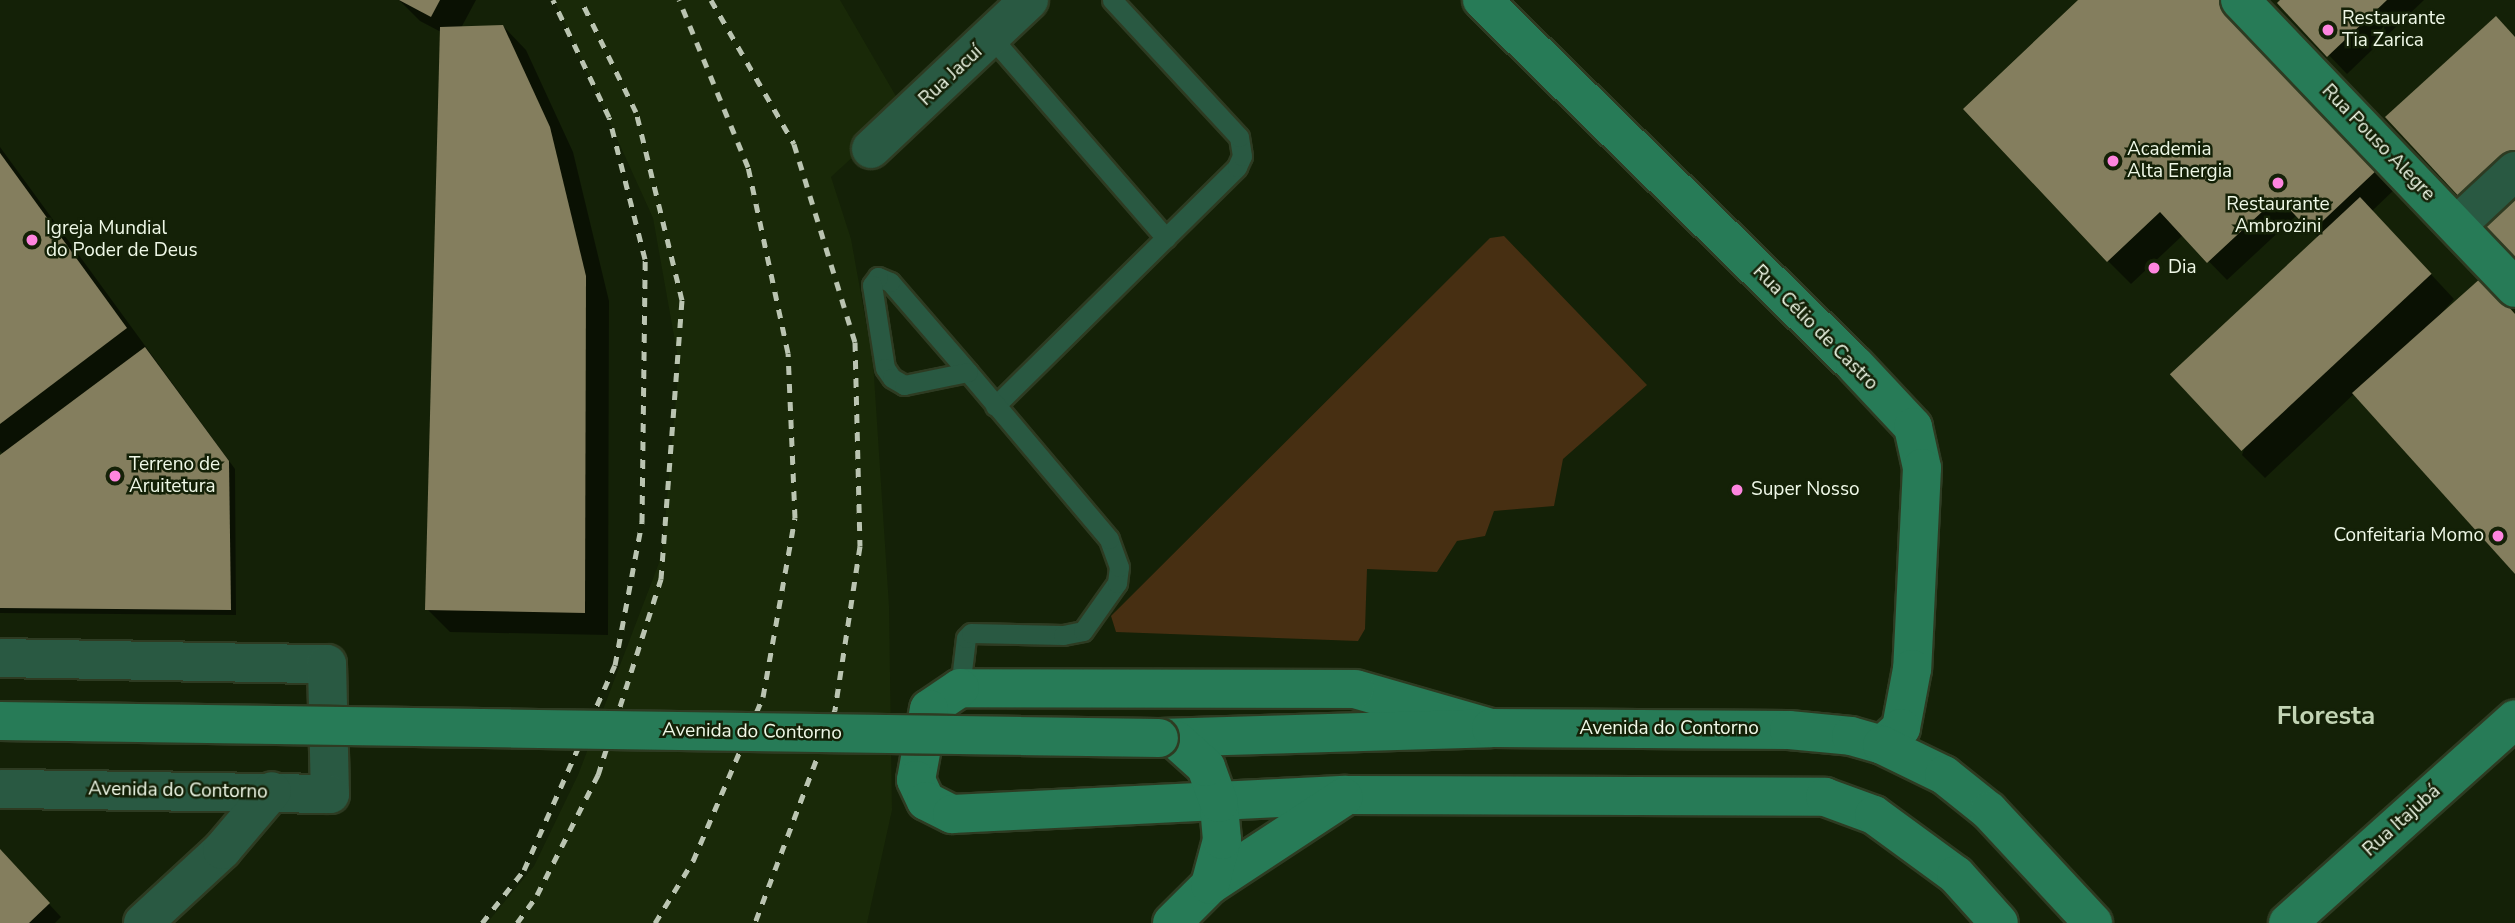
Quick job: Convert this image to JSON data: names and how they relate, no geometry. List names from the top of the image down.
{
  "streets": {
    "main road": [
      "Rua Pouso Alegre",
      "Rua Célio de Castro",
      "Avenida do Contorno",
      "Rua Itajubá"
    ],
    "street": ["Rua Jacuí"]
  },
  "crossings": [
    ["Rua Célio de Castro", "Avenida do Contorno"]
  ],
  "districts": ["Floresta"],
  "places": [
    "Restaurante Tia Zarica",
    "Academia Alta Energia",
    "Restaurante Ambrozini",
    "Igreja Mundial do Poder de Deus",
    "Dia",
    "Terreno de Aruitetura",
    "Super Nosso",
    "Confeitaria Momo"
  ]
}
